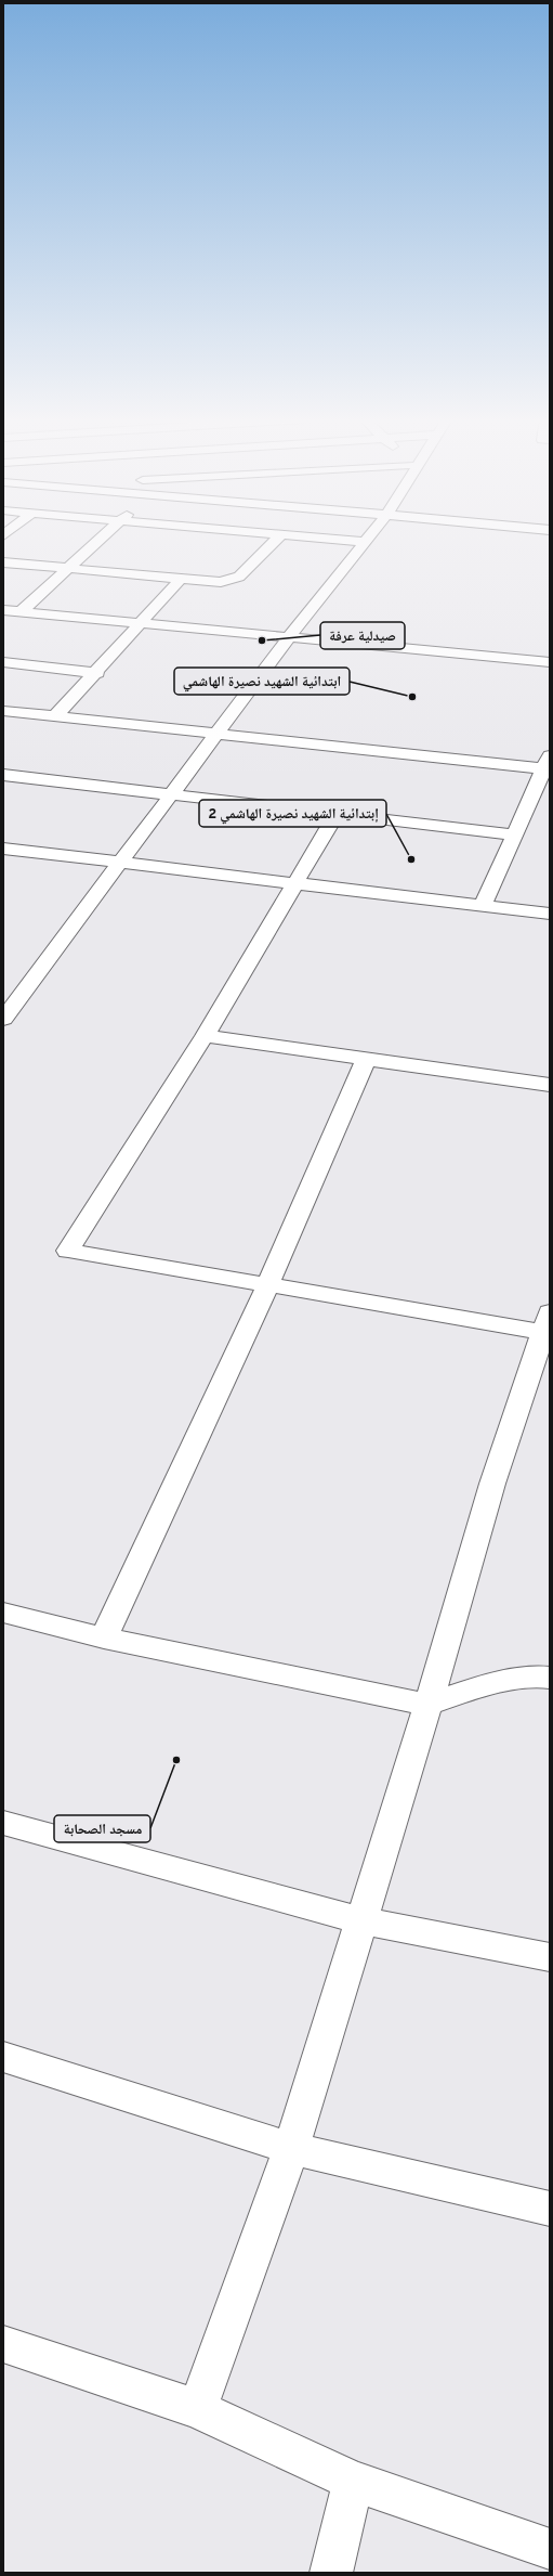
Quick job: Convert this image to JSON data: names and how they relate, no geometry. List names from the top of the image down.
{
  "places": [
    "صيدلية عرفة",
    "ابتدائية الشهيد نصيرة الهاشمي",
    "إبتدائية الشهيد نصيرة الهاشمي 2",
    "مسجد الصحابة"
  ]
}
